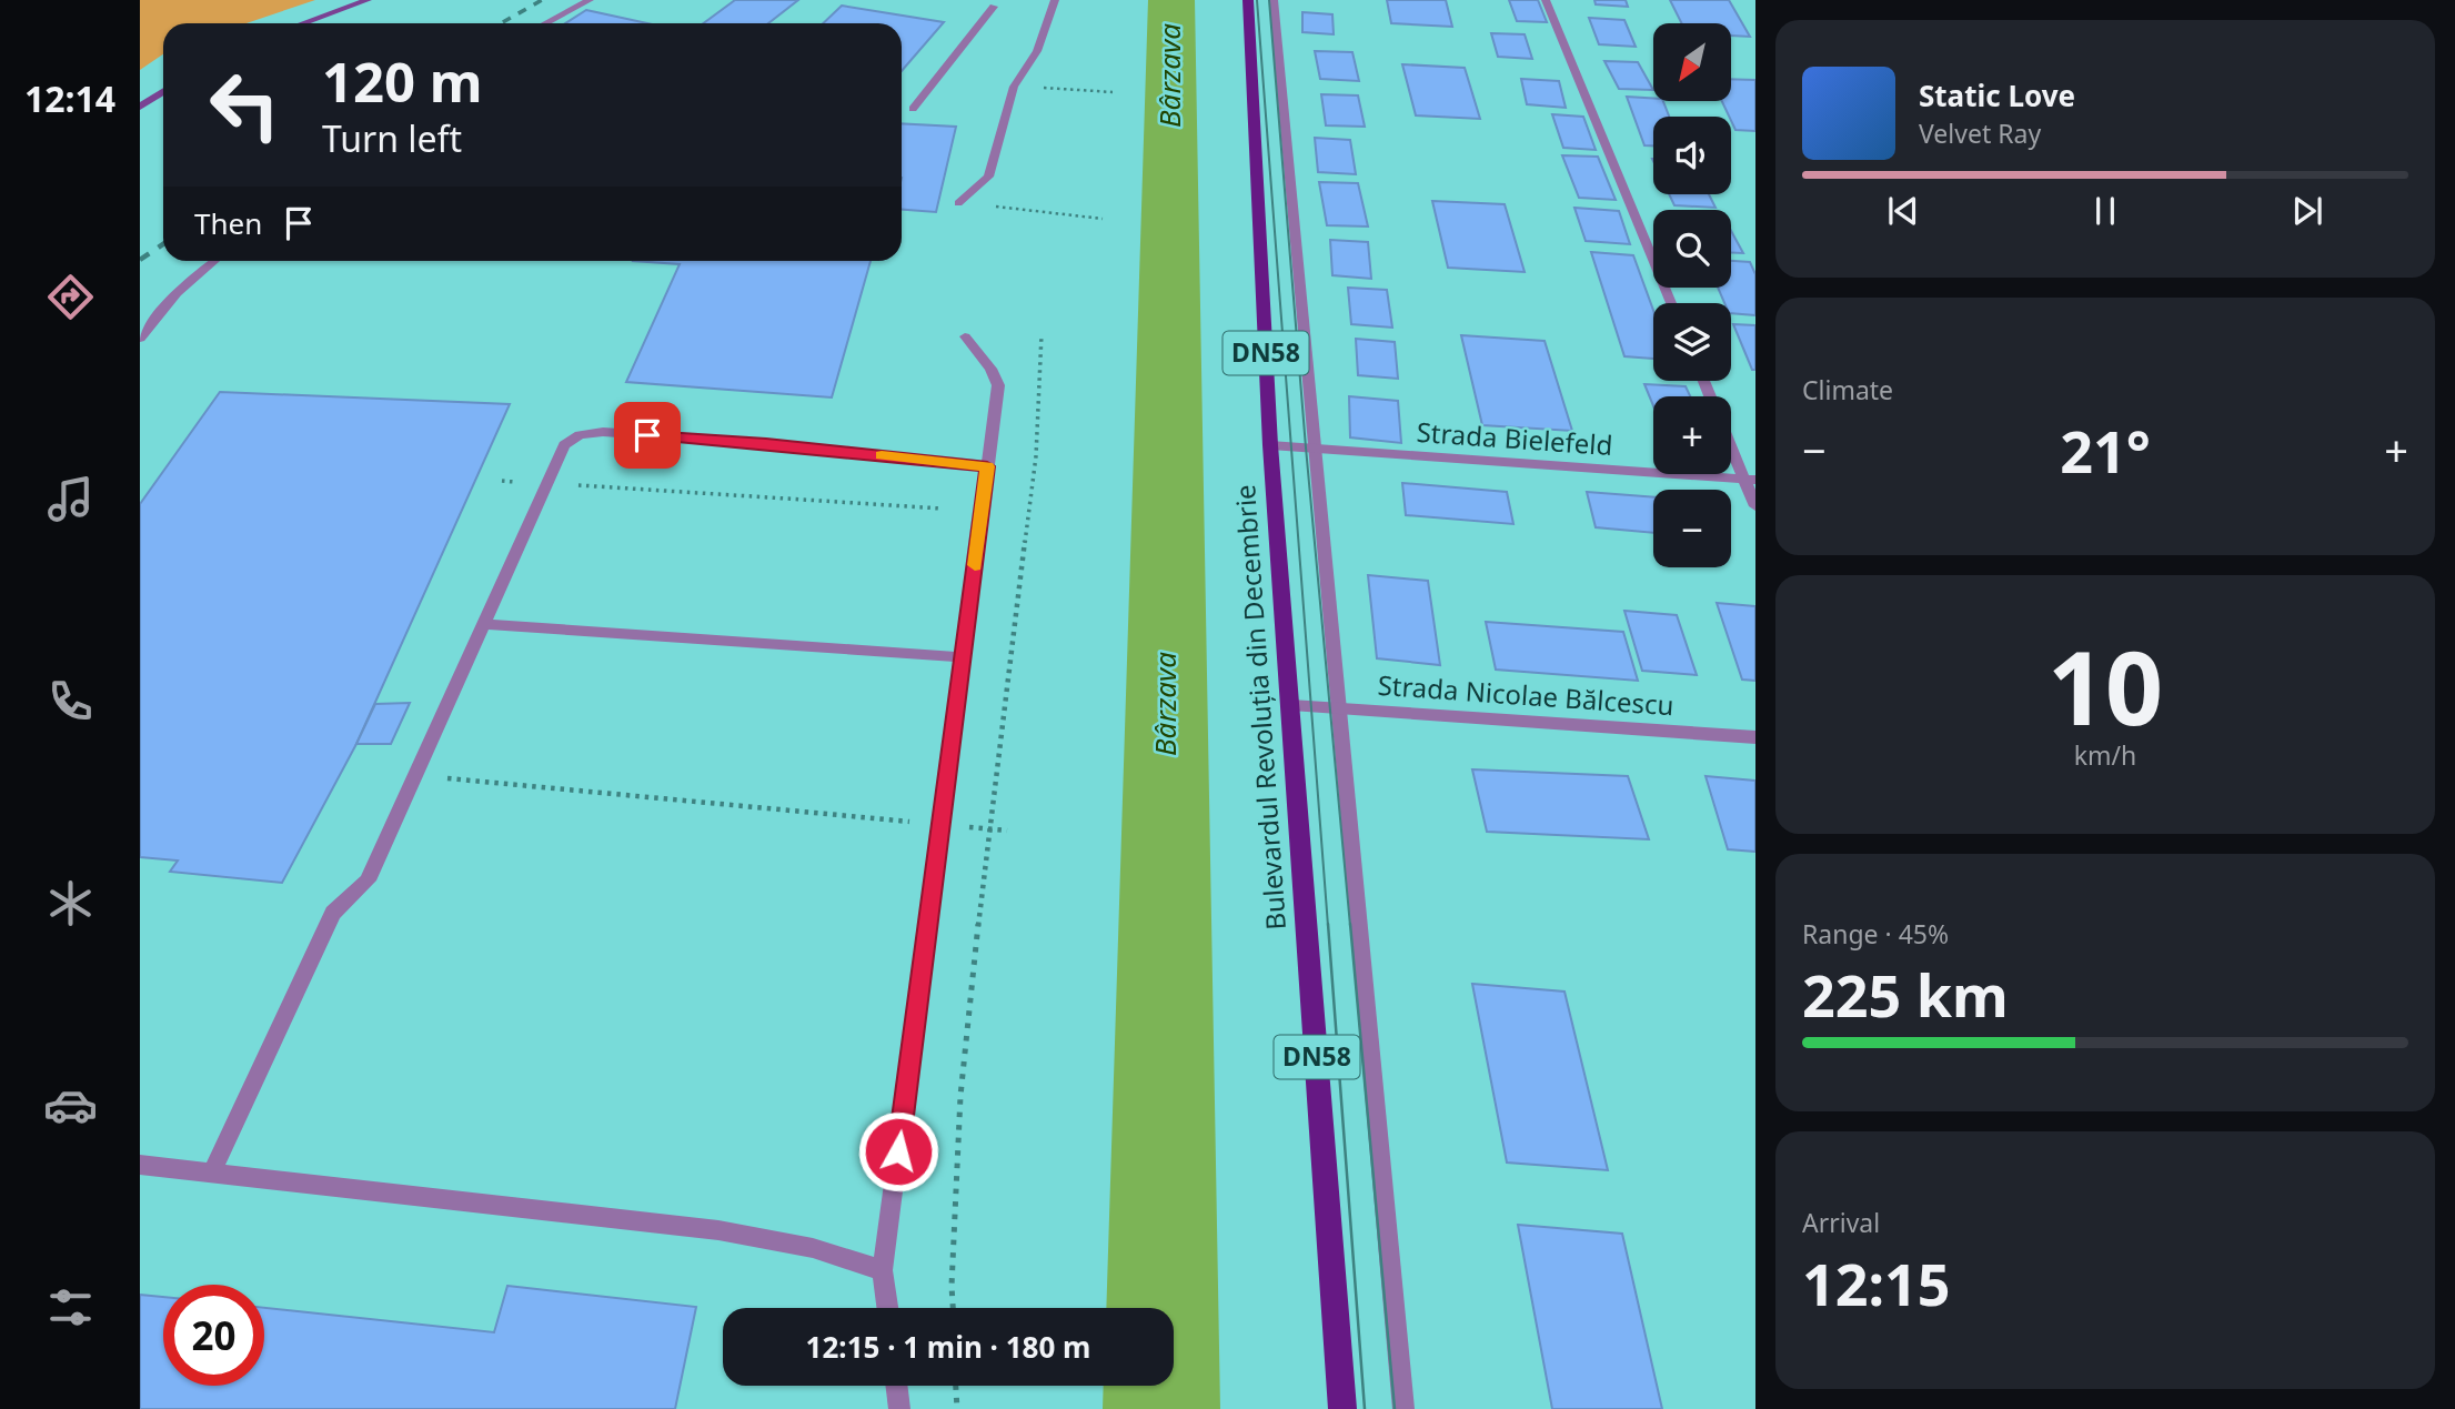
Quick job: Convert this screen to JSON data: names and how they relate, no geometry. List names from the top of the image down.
{
  "streets": {
    "main road": ["DN58", "Bulevardul Revoluția din Decembrie"],
    "street": ["Strada Bielefeld", "Strada Nicolae Bălcescu"]
  },
  "crossings": [
    ["Strada Bielefeld", "Bulevardul Revoluția din Decembrie"],
    ["Strada Nicolae Bălcescu", "Bulevardul Revoluția din Decembrie"]
  ],
  "water": ["Bârzava"],
  "north": "bottom left",
  "page": {
    "tabs": "12:14",
    "map_buttons": ["+", "−"],
    "turn": ["120 m", "Turn left"],
    "song": ["Static Love", "Velvet Ray"],
    "then": "Then",
    "tile": [
      "Climate",
      ["10", "km/h"],
      ["Range · 45%", "225 km"],
      ["Arrival", "12:15"]
    ],
    "heat": ["−", "21°", "+"],
    "limit": "20",
    "trip": "12:15 · 1 min · 180 m"
  }
}
